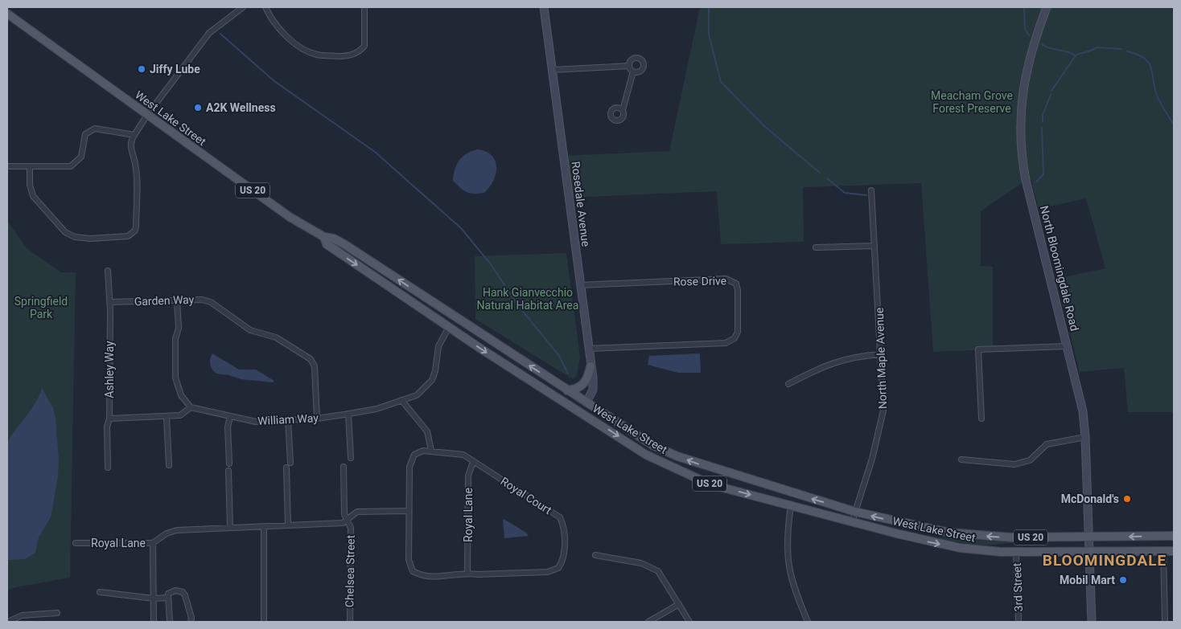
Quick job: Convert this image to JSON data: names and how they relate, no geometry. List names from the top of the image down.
{
  "streets": {
    "main road": [
      "West Lake Street",
      "US 20",
      "Rosedale Avenue",
      "North Bloomingdale Road"
    ],
    "street": [
      "Rose Drive",
      "Garden Way",
      "North Maple Avenue",
      "Ashley Way",
      "William Way",
      "Royal Court",
      "Royal Lane",
      "Chelsea Street",
      "3rd Street"
    ]
  },
  "crossings": [
    ["West Lake Street", "US 20"],
    ["West Lake Street", "Rosedale Avenue"],
    ["West Lake Street", "North Bloomingdale Road"],
    ["West Lake Street", "North Maple Avenue"],
    ["West Lake Street", "William Way"],
    ["West Lake Street", "3rd Street"],
    ["US 20", "North Bloomingdale Road"],
    ["Rosedale Avenue", "Rose Drive"],
    ["Garden Way", "Ashley Way"],
    ["Garden Way", "William Way"],
    ["Royal Court", "Royal Lane"],
    ["Royal Lane", "Chelsea Street"]
  ],
  "districts": ["BLOOMINGDALE"],
  "parks": ["Meacham Grove Forest Preserve", "Hank Gianvecchio Natural Habitat Area", "Springfield Park"],
  "places": [
    "Jiffy Lube",
    "A2K Wellness",
    "McDonald's",
    "Mobil Mart"
  ]
}
